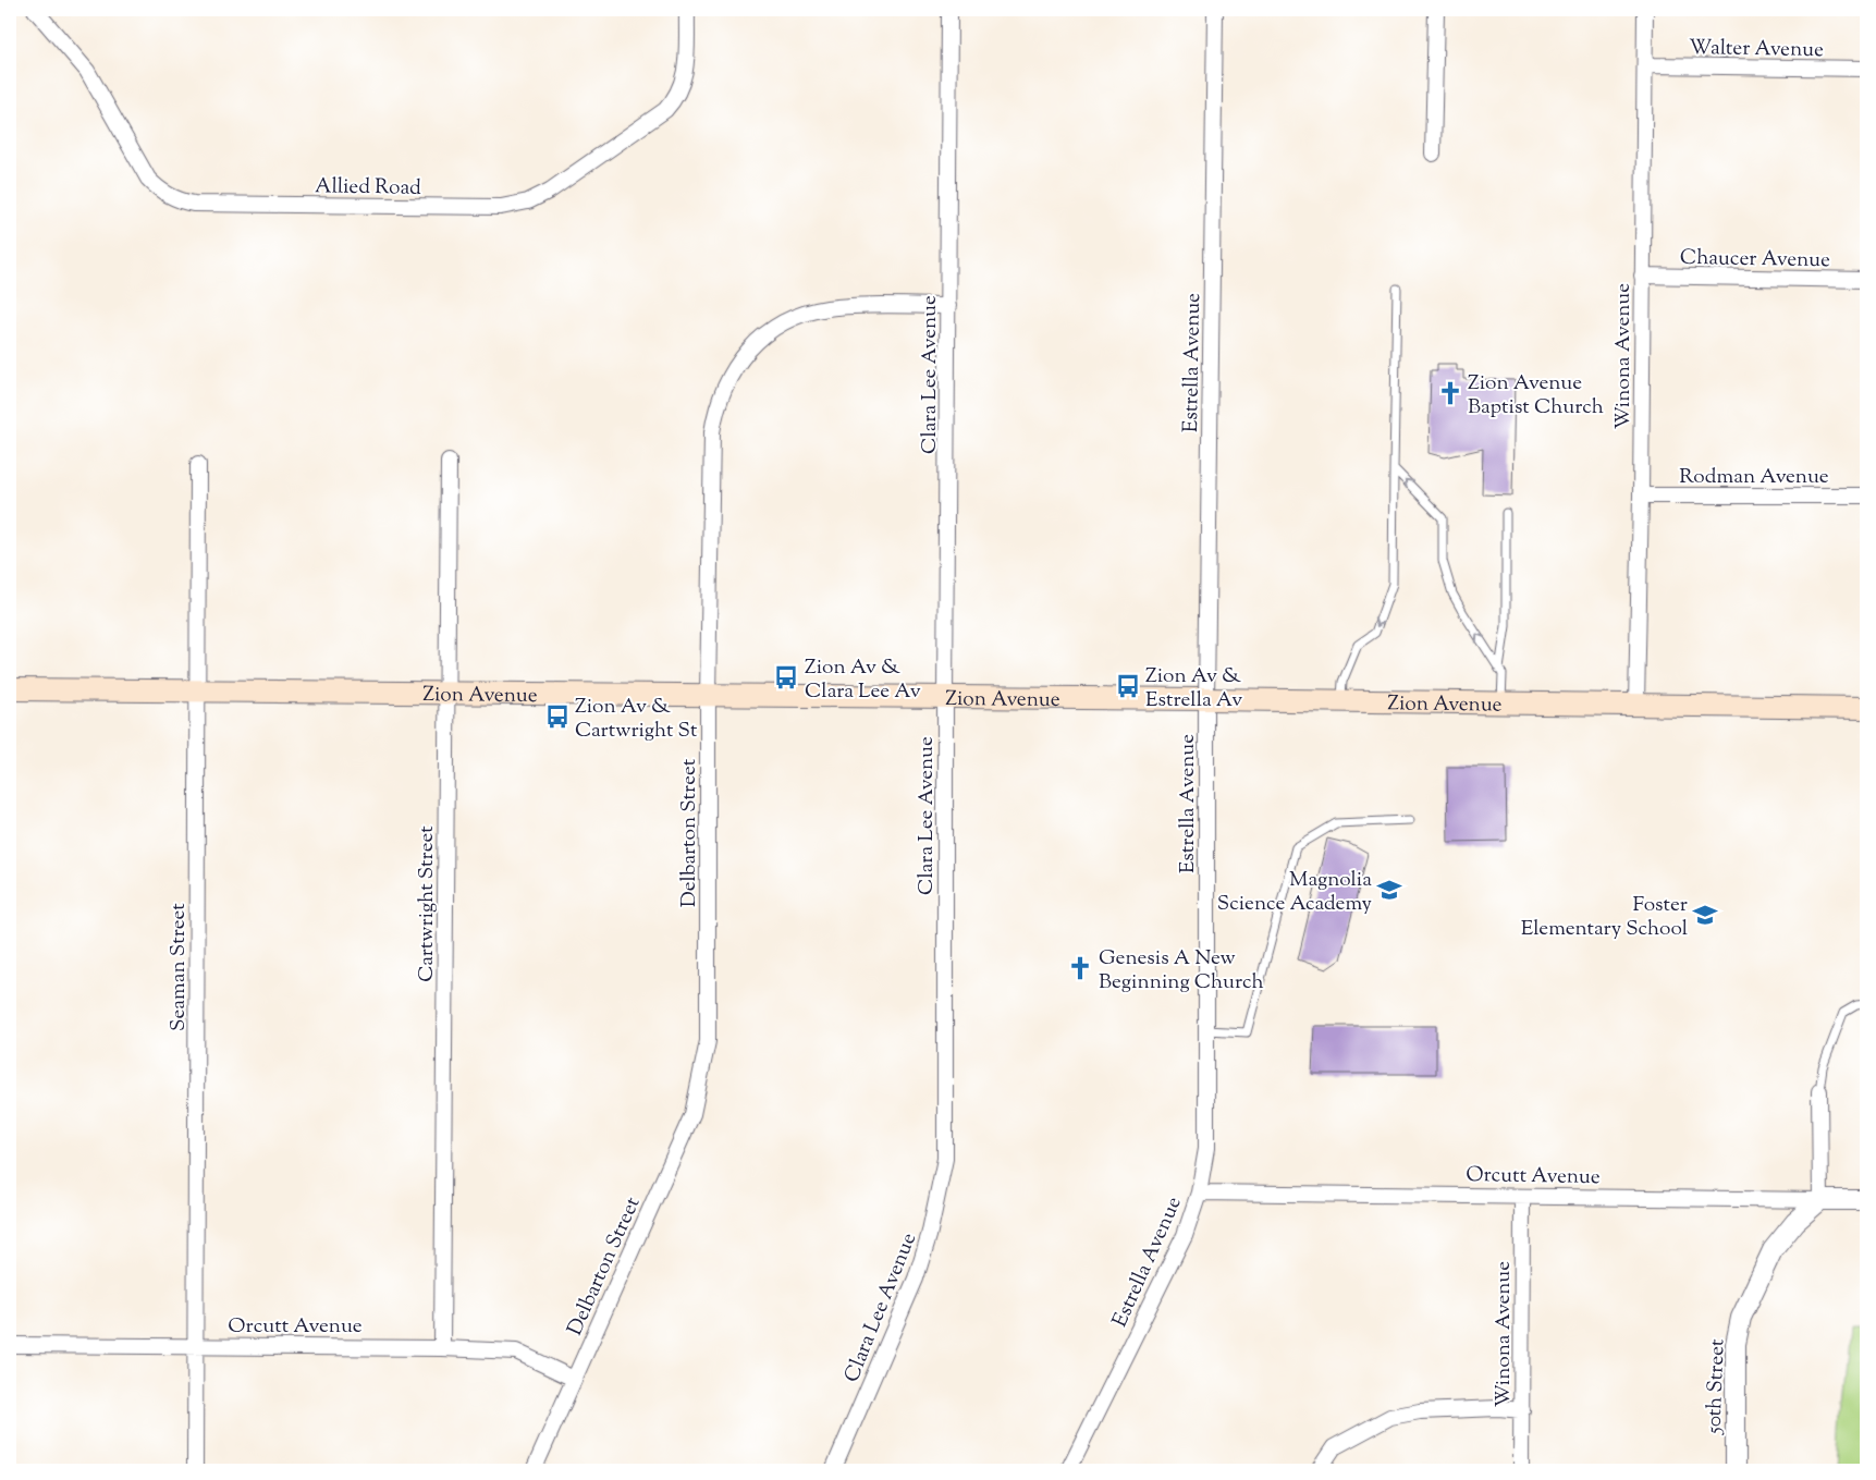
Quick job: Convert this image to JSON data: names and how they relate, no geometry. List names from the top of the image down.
{
  "streets": {
    "main road": ["Zion Avenue"],
    "street": [
      "Walter Avenue",
      "Allied Road",
      "Chaucer Avenue",
      "Winona Avenue",
      "Estrella Avenue",
      "Clara Lee Avenue",
      "Rodman Avenue",
      "Delbarton Street",
      "Cartwright Street",
      "Seaman Street",
      "Orcutt Avenue",
      "50th Street"
    ]
  },
  "crossings": [
    ["Walter Avenue", "Winona Avenue"],
    ["Chaucer Avenue", "Winona Avenue"],
    ["Winona Avenue", "Rodman Avenue"],
    ["Winona Avenue", "Zion Avenue"],
    ["Winona Avenue", "Orcutt Avenue"],
    ["Estrella Avenue", "Zion Avenue"],
    ["Estrella Avenue", "Orcutt Avenue"],
    ["Clara Lee Avenue", "Zion Avenue"],
    ["Clara Lee Avenue", "Delbarton Street"],
    ["Zion Avenue", "Delbarton Street"],
    ["Zion Avenue", "Cartwright Street"],
    ["Zion Avenue", "Seaman Street"],
    ["Delbarton Street", "Orcutt Avenue"],
    ["Cartwright Street", "Orcutt Avenue"],
    ["Seaman Street", "Orcutt Avenue"],
    ["Orcutt Avenue", "50th Street"]
  ],
  "places": {
    "church": ["Zion Avenue Baptist Church", "Genesis A New Beginning Church"],
    "bus stop": ["Zion Av & Clara Lee Av", "Zion Av & Estrella Av", "Zion Av & Cartwright St"],
    "school or university": ["Magnolia Science Academy", "Foster Elementary School"]
  }
}
